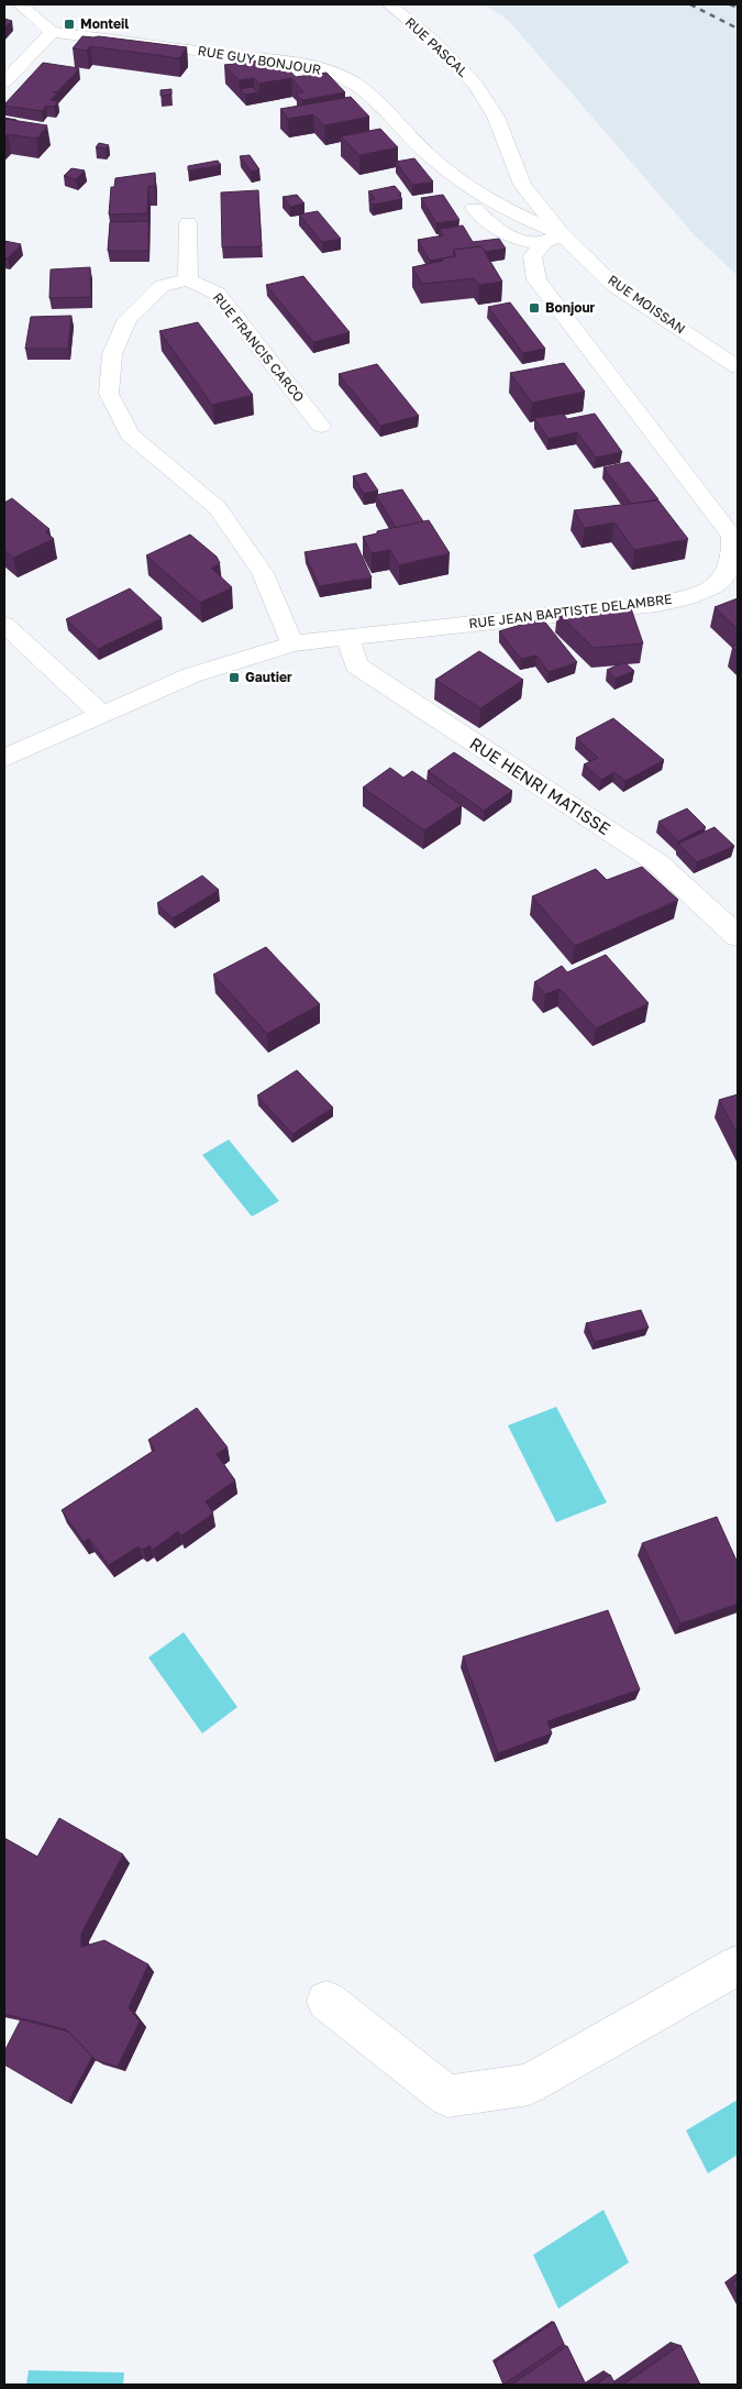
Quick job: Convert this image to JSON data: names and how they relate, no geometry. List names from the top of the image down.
{
  "streets": {
    "street": [
      "RUE PASCAL",
      "RUE GUY BONJOUR",
      "RUE MOISSAN",
      "RUE FRANCIS CARCO",
      "RUE JEAN BAPTISTE DELAMBRE",
      "RUE HENRI MATISSE"
    ]
  },
  "crossings": [
    ["RUE PASCAL", "RUE GUY BONJOUR"],
    ["RUE PASCAL", "RUE MOISSAN"],
    ["RUE PASCAL", "RUE JEAN BAPTISTE DELAMBRE"],
    ["RUE GUY BONJOUR", "RUE MOISSAN"],
    ["RUE GUY BONJOUR", "RUE JEAN BAPTISTE DELAMBRE"],
    ["RUE MOISSAN", "RUE JEAN BAPTISTE DELAMBRE"],
    ["RUE JEAN BAPTISTE DELAMBRE", "RUE HENRI MATISSE"]
  ],
  "places": {
    "transit": ["Monteil", "Bonjour", "Gautier"]
  }
}
